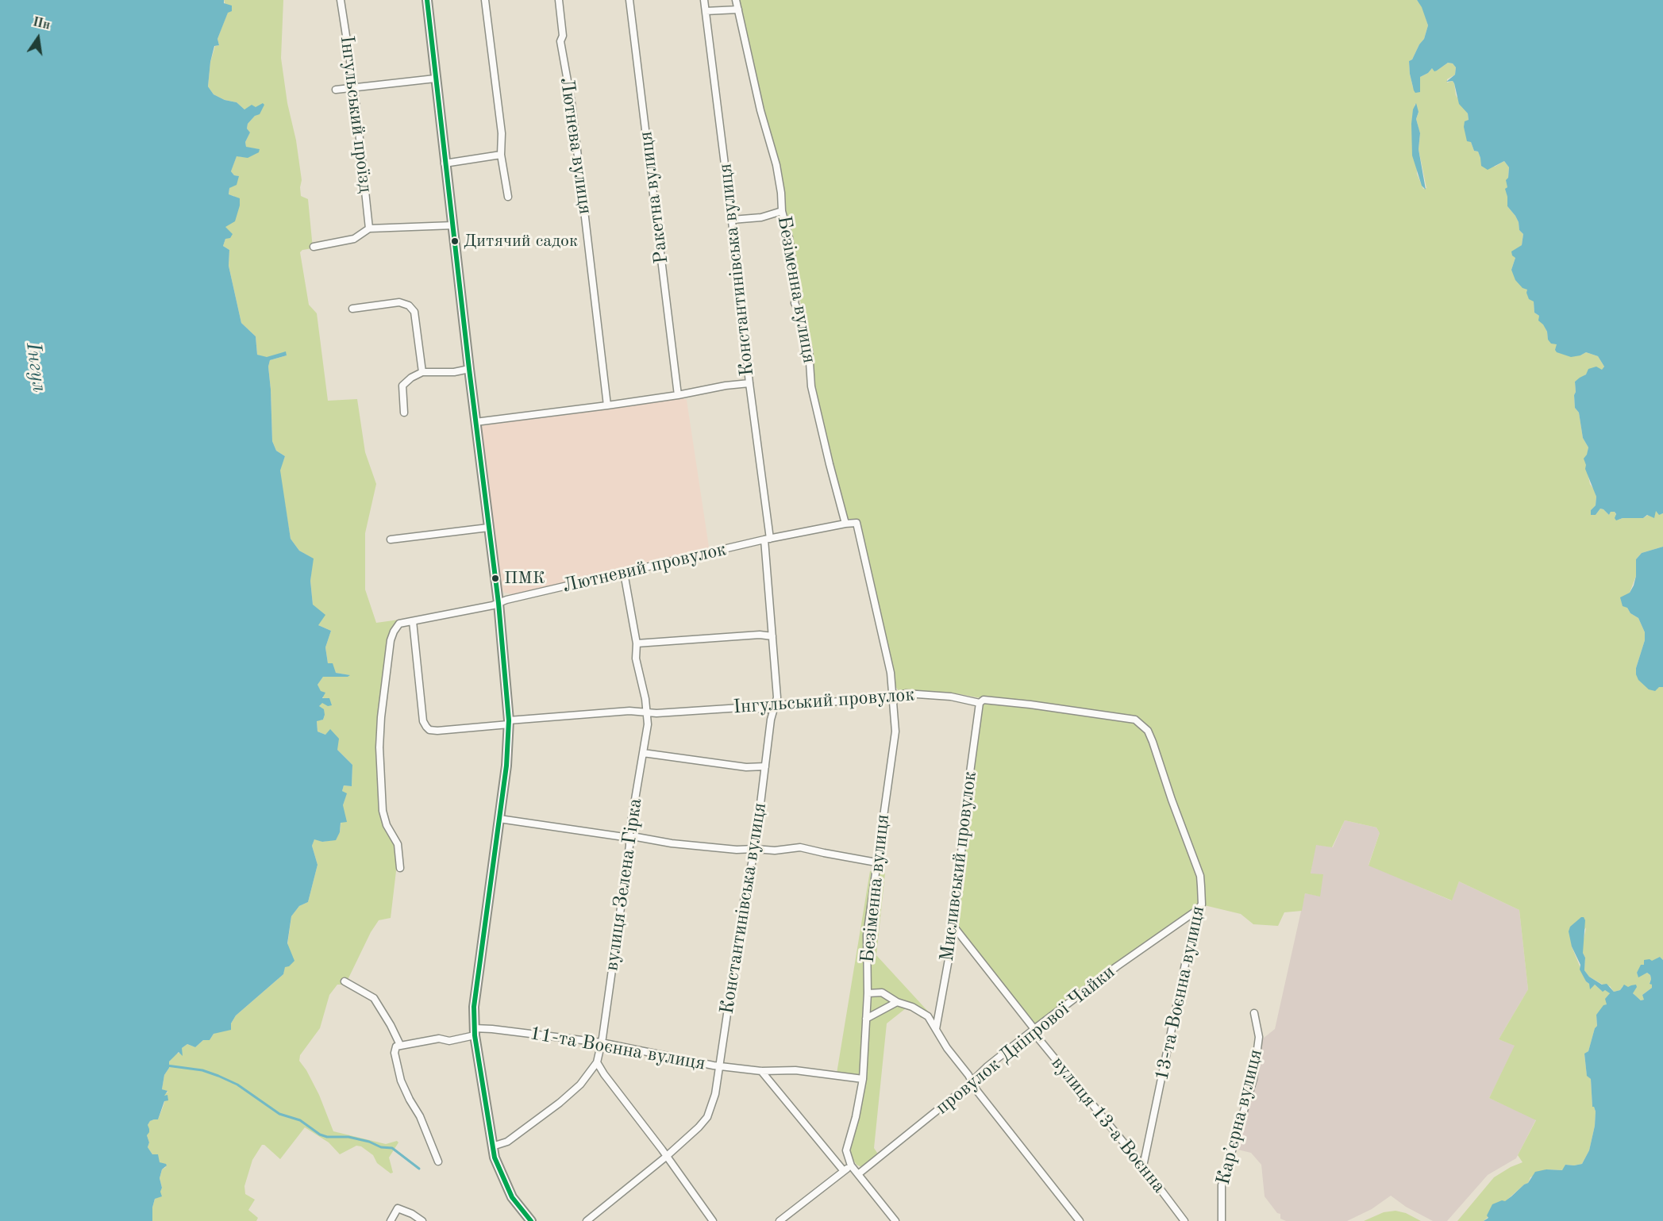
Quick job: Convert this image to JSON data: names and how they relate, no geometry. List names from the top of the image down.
{
  "streets": {
    "street": [
      "Інгульський проїзд",
      "Лютнева вулиця",
      "Ракетна вулиця",
      "Константинівська вулиця",
      "Безіменна вулиця",
      "Лютневий провулок",
      "Інгульський провулок",
      "Мисливський провулок",
      "вулиця Зелена Гірка",
      "13-та Воєнна вулиця",
      "провулок Дніпрової Чайки",
      "11-та Воєнна вулиця",
      "Карʼєрна вулиця",
      "вулиця 13-а Воєнна"
    ]
  },
  "crossings": [
    ["Константинівська вулиця", "Лютневий провулок"],
    ["Константинівська вулиця", "Інгульський провулок"],
    ["Константинівська вулиця", "11-та Воєнна вулиця"],
    ["Безіменна вулиця", "Лютневий провулок"],
    ["Безіменна вулиця", "Інгульський провулок"],
    ["Безіменна вулиця", "11-та Воєнна вулиця"],
    ["Лютневий провулок", "Інгульський провулок"],
    ["Лютневий провулок", "вулиця Зелена Гірка"],
    ["Інгульський провулок", "Мисливський провулок"],
    ["Інгульський провулок", "вулиця Зелена Гірка"],
    ["Інгульський провулок", "13-та Воєнна вулиця"],
    ["Мисливський провулок", "вулиця 13-а Воєнна"],
    ["вулиця Зелена Гірка", "11-та Воєнна вулиця"],
    ["13-та Воєнна вулиця", "провулок Дніпрової Чайки"],
    ["13-та Воєнна вулиця", "вулиця 13-а Воєнна"],
    ["провулок Дніпрової Чайки", "вулиця 13-а Воєнна"]
  ],
  "water": ["Інгул"],
  "places": ["Дитячий садок", "ПМК"],
  "north": "top"
}
